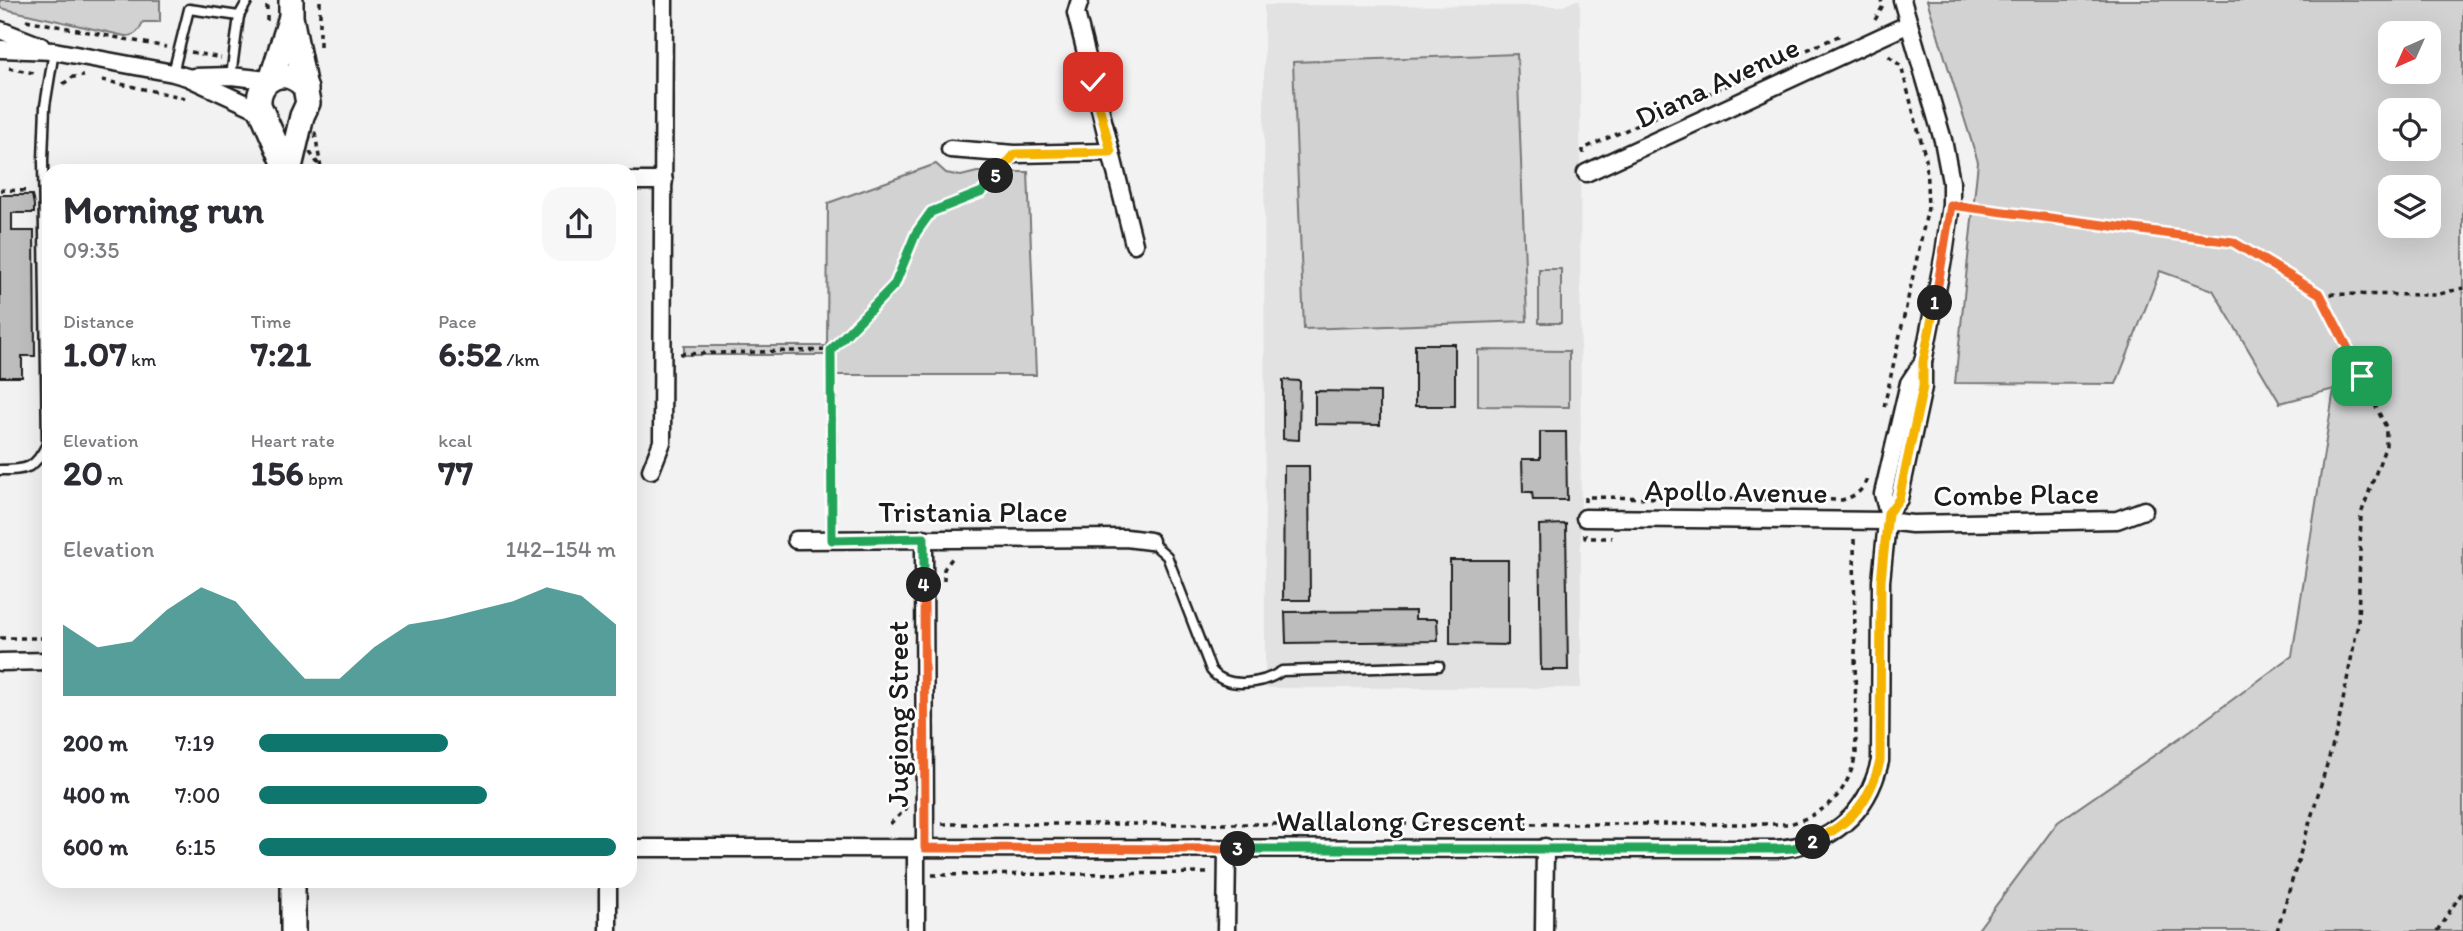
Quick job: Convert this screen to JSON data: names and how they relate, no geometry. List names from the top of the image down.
{
  "streets": {
    "street": [
      "Diana Avenue",
      "Apollo Avenue",
      "Combe Place",
      "Tristania Place",
      "Jugiong Street",
      "Wallalong Crescent"
    ]
  },
  "crossings": [
    ["Diana Avenue", "Wallalong Crescent"],
    ["Apollo Avenue", "Combe Place"],
    ["Apollo Avenue", "Wallalong Crescent"],
    ["Combe Place", "Wallalong Crescent"],
    ["Tristania Place", "Jugiong Street"],
    ["Jugiong Street", "Wallalong Crescent"]
  ],
  "north": "bottom left",
  "page": {
    "pins": [
      "5",
      "1",
      "4",
      "2",
      "3"
    ],
    "heading": ["Morning run", "09:35"],
    "stats": [
      ["Distance", "1.07 km"],
      ["Time", "7:21"],
      ["Pace", "6:52 /km"],
      ["Elevation", "20 m"],
      ["Heart rate", "156 bpm"],
      ["kcal", "77"]
    ],
    "chart": ["Elevation", "142–154 m"],
    "list": [
      {
        "name": "200 m",
        "note": "7:19"
      },
      {
        "name": "400 m",
        "note": "7:00"
      },
      {
        "name": "600 m",
        "note": "6:15"
      }
    ]
  }
}
